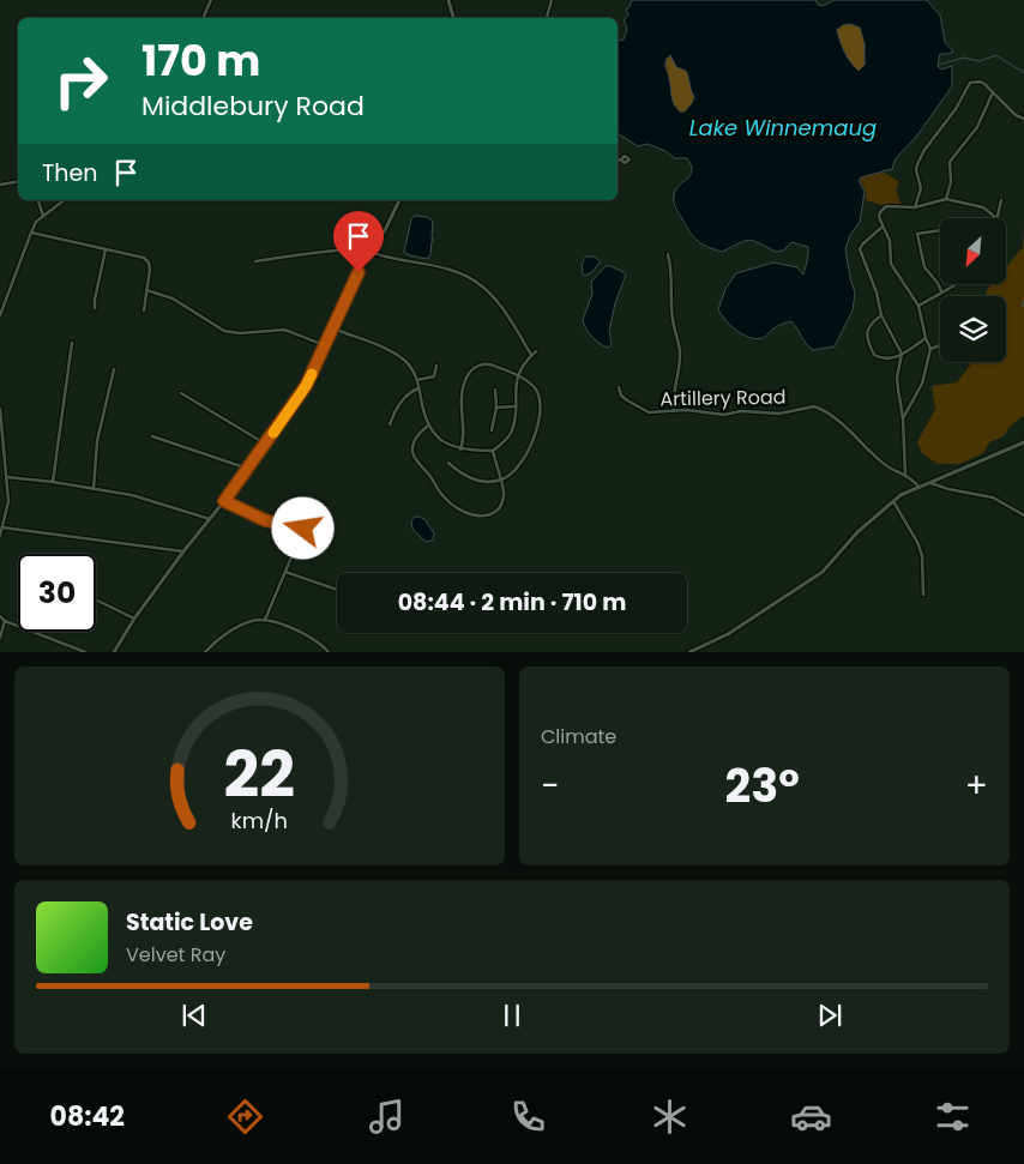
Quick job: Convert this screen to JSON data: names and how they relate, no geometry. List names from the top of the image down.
{
  "streets": {
    "street": ["Artillery Road"]
  },
  "water": ["Lake Winnemaug"],
  "north": "bottom left",
  "page": {
    "turn": ["170 m", "Middlebury Road"],
    "then": "Then",
    "limit": "30",
    "trip": "08:44 · 2 min · 710 m",
    "tile": "Climate",
    "heat": ["−", "23°", "+"],
    "song": ["Static Love", "Velvet Ray"],
    "tabs": "08:42",
    "gauge": ["22", "km/h"]
  }
}
